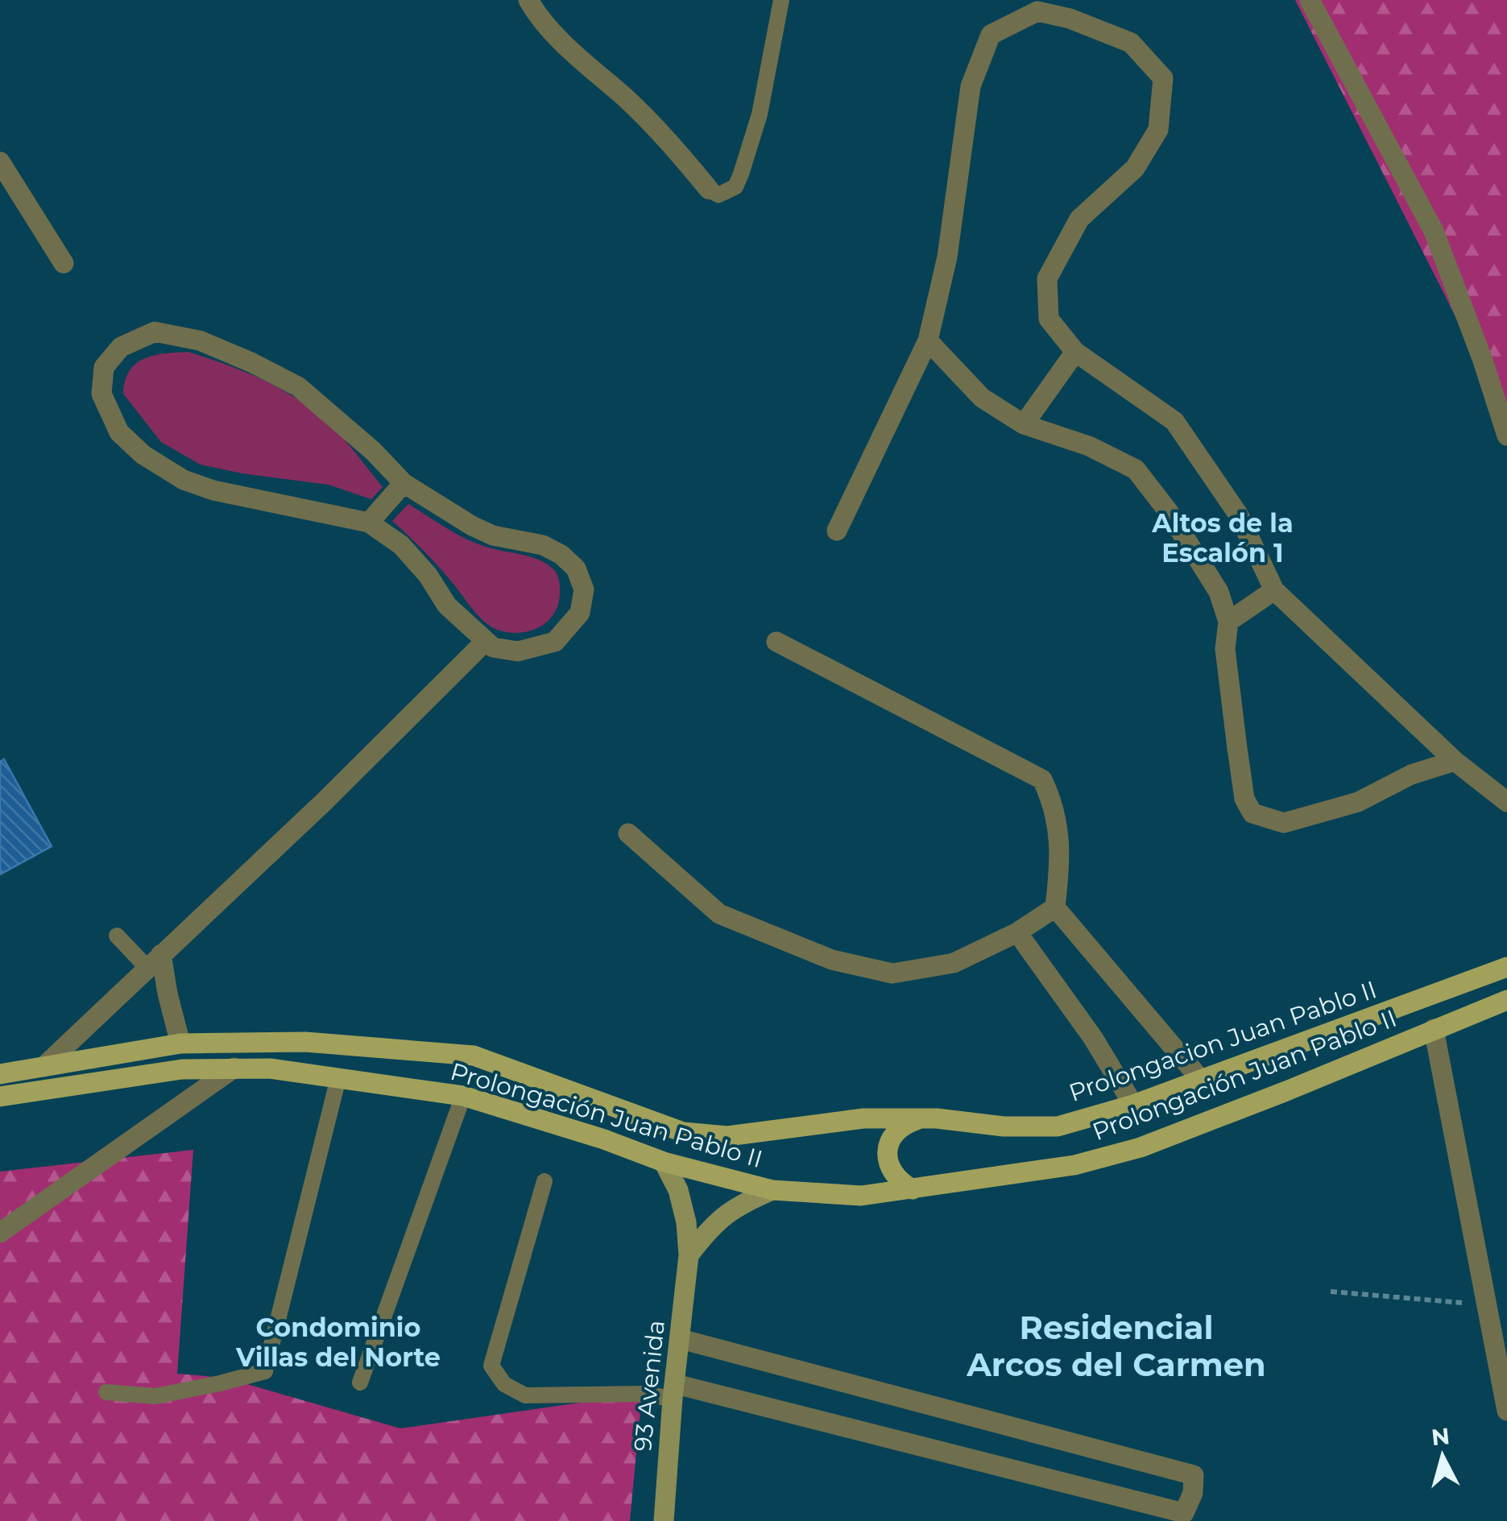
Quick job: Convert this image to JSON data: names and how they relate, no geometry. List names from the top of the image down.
{
  "streets": {
    "main road": ["Prolongacion Juan Pablo II", "Prolongación Juan Pablo II"],
    "street": ["93 Avenida"]
  },
  "crossings": [
    ["Prolongación Juan Pablo II", "93 Avenida"]
  ],
  "districts": ["Altos de la Escalón 1", "Condominio Villas del Norte", "Residencial Arcos del Carmen"],
  "north": "top"
}
